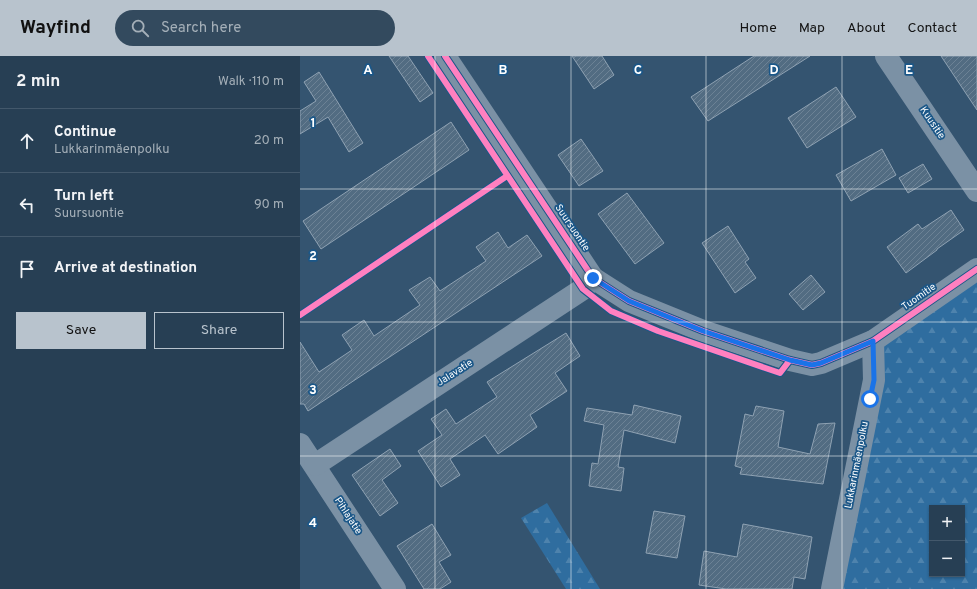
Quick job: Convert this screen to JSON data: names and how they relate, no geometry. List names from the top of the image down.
{
  "streets": {
    "street": [
      "Kuusitie",
      "Suursuontie",
      "Tuomitie",
      "Jalavatie",
      "Lukkarinmäenpolku",
      "Pihlajatie"
    ]
  },
  "crossings": [
    ["Suursuontie", "Tuomitie"],
    ["Suursuontie", "Jalavatie"],
    ["Suursuontie", "Lukkarinmäenpolku"],
    ["Tuomitie", "Lukkarinmäenpolku"],
    ["Jalavatie", "Pihlajatie"]
  ],
  "page": {
    "header": "Wayfind",
    "search": "Search here",
    "nav": [
      "Home",
      "Map",
      "About",
      "Contact"
    ],
    "heading": ["2 min", "Walk · 110 m"],
    "list": [
      ["Continue", "Lukkarinmäenpolku", "20 m"],
      ["Turn left", "Suursuontie", "90 m"],
      "Arrive at destination"
    ],
    "buttons": ["Save", "Share"],
    "map_buttons": ["+", "−"]
  },
  "grid": {
    "columns": [
      "A",
      "B",
      "C",
      "D",
      "E"
    ],
    "rows": [
      "1",
      "2",
      "3",
      "4"
    ]
  }
}
